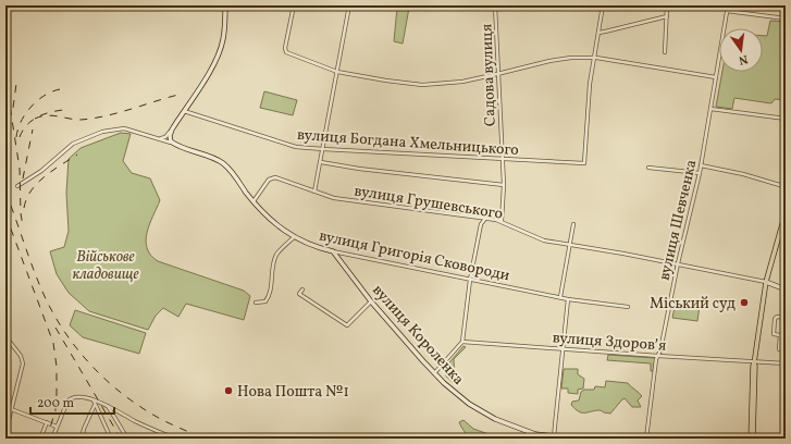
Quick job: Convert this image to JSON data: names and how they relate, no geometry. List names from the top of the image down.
{
  "streets": {
    "main road": ["вулиця Григорія Сковороди", "вулиця Короленка"],
    "street": [
      "Садова вулиця",
      "вулиця Богдана Хмельницького",
      "вулиця Грушевського",
      "вулиця Шевченка",
      "вулиця Здоровʼя"
    ]
  },
  "crossings": [
    ["Садова вулиця", "вулиця Богдана Хмельницького"],
    ["Садова вулиця", "вулиця Грушевського"],
    ["вулиця Грушевського", "вулиця Шевченка"],
    ["вулиця Грушевського", "вулиця Григорія Сковороди"],
    ["вулиця Шевченка", "вулиця Здоровʼя"],
    ["вулиця Григорія Сковороди", "вулиця Короленка"]
  ],
  "parks": ["Військове кладовище"],
  "places": ["Міський суд", "Нова Пошта №1"],
  "scale_bar": "200 m",
  "north": "bottom"
}
